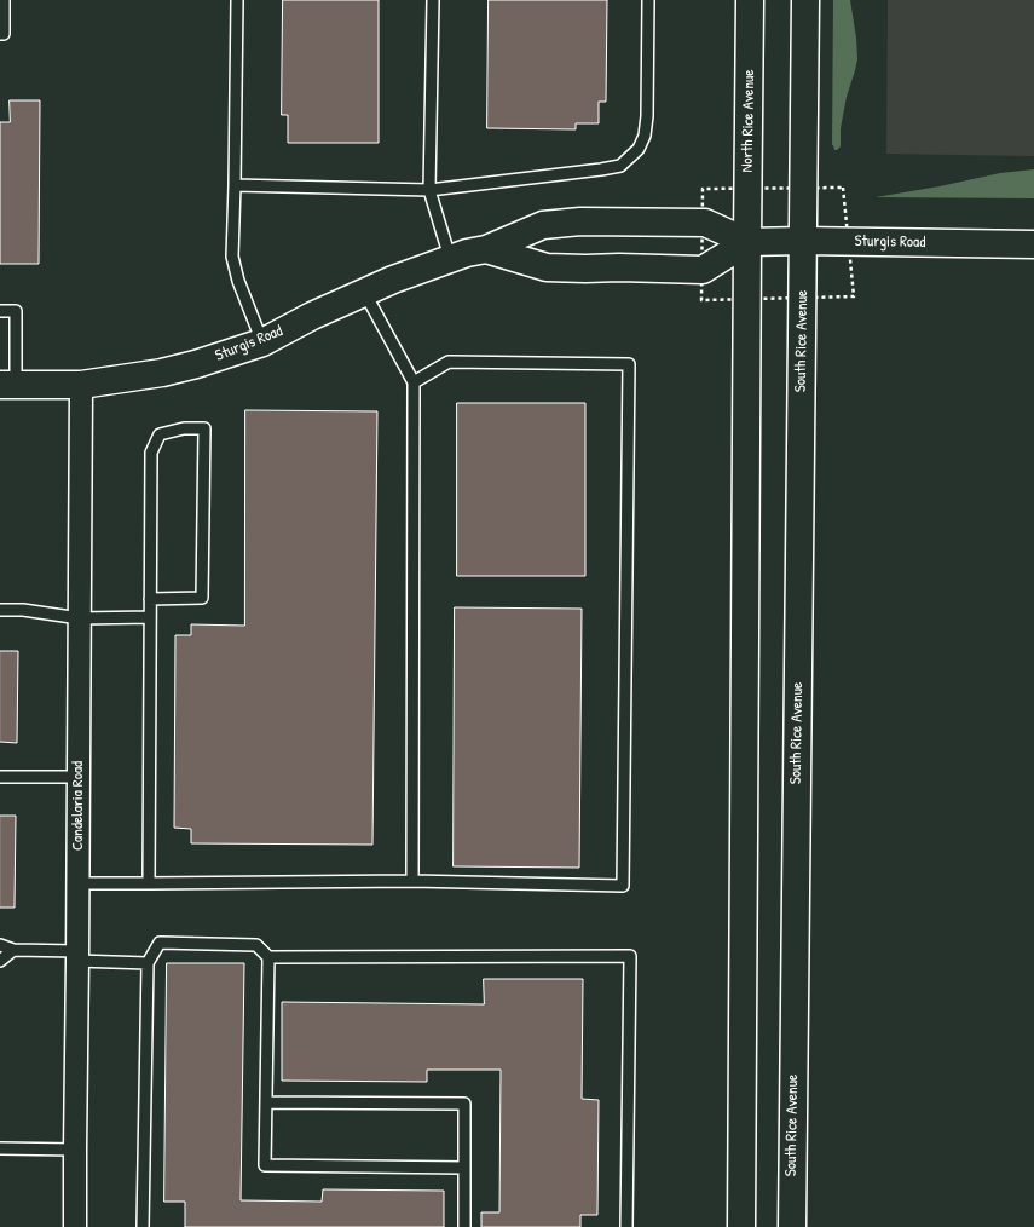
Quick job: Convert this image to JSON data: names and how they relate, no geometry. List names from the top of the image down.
{
  "streets": {
    "main road": ["North Rice Avenue", "Sturgis Road", "South Rice Avenue"],
    "street": ["Candelaria Road"]
  },
  "crossings": [
    ["North Rice Avenue", "Sturgis Road"],
    ["Sturgis Road", "South Rice Avenue"],
    ["Sturgis Road", "Candelaria Road"]
  ]
}
